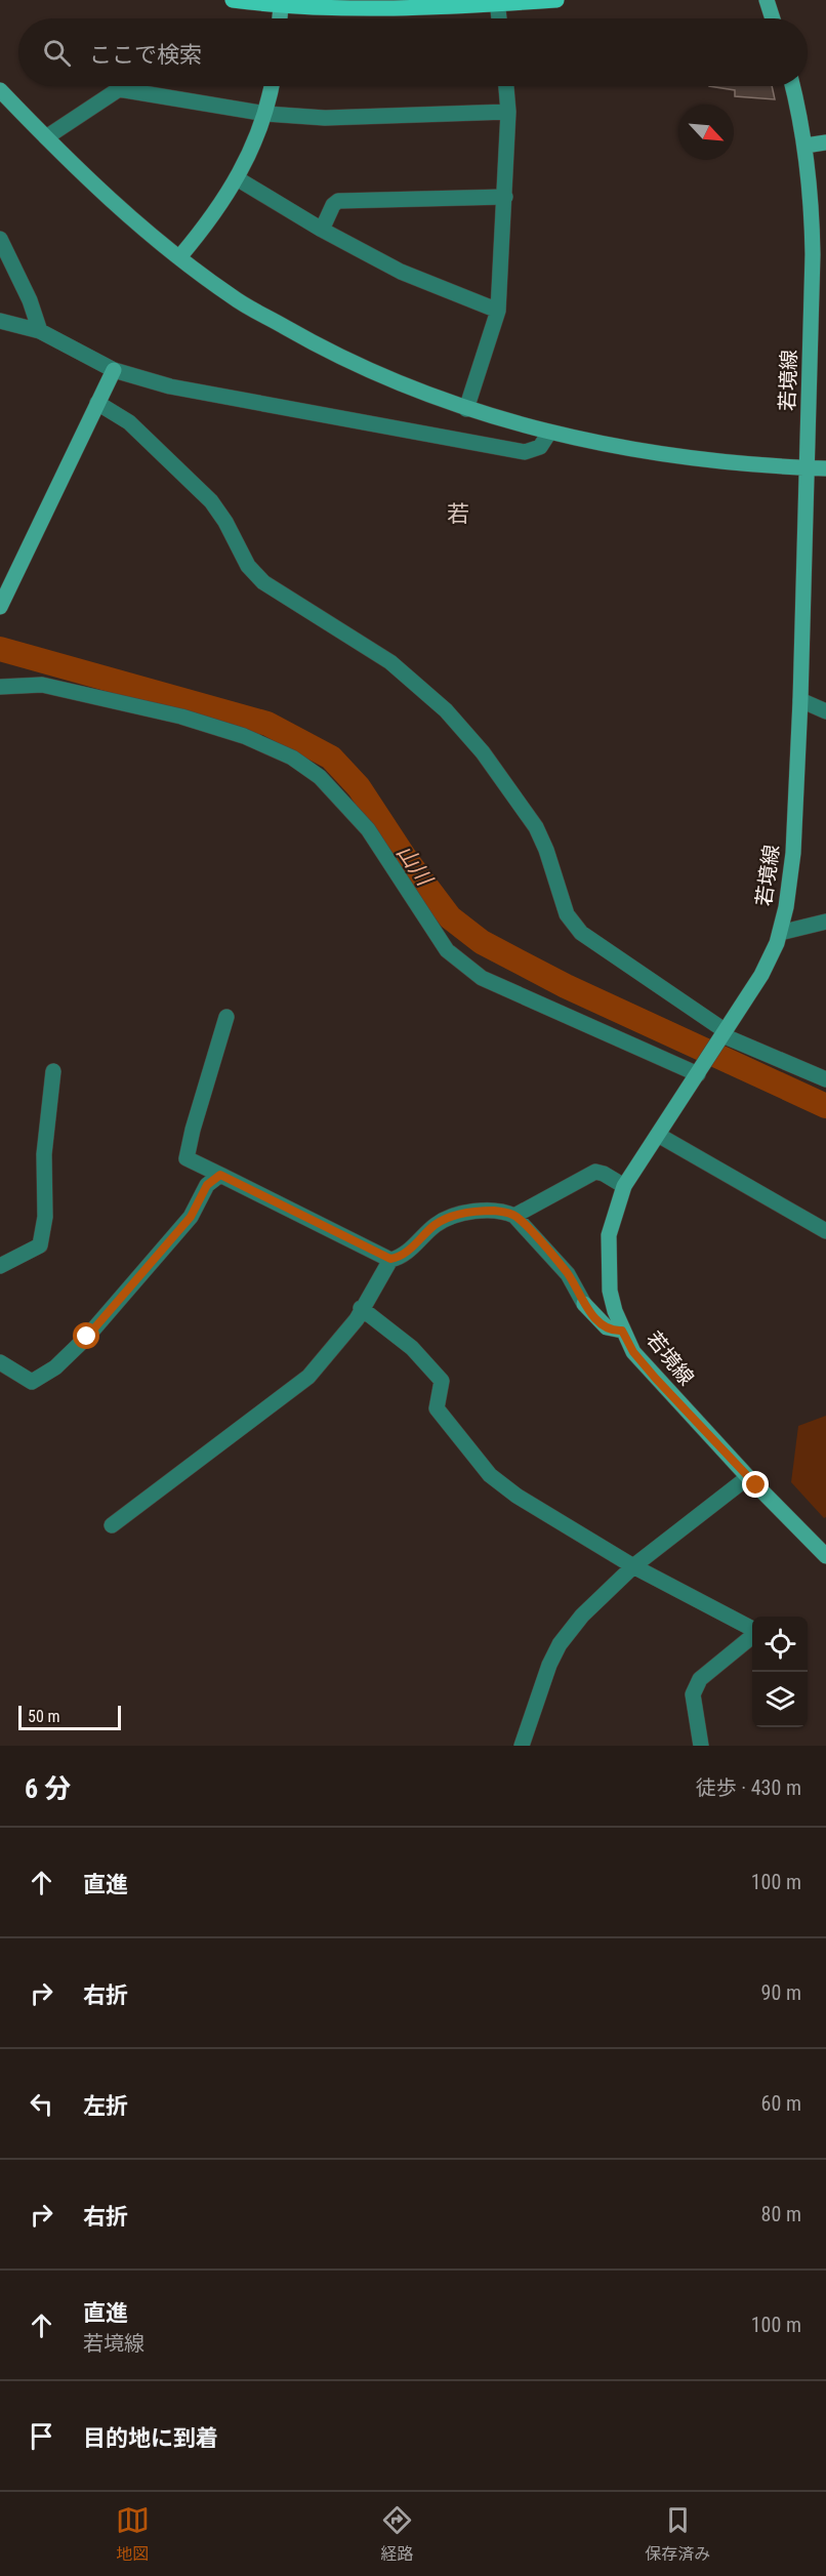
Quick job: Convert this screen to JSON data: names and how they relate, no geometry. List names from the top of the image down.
{
  "streets": {
    "main road": ["若境線"]
  },
  "districts": ["若"],
  "water": ["山川"],
  "scale_bar": "50 m",
  "north": "bottom right",
  "page": {
    "search": "ここで検索",
    "scale": "50 m",
    "heading": ["6 分", "徒歩 · 430 m"],
    "list": [
      ["直進", "100 m"],
      ["右折", "90 m"],
      ["左折", "60 m"],
      ["右折", "80 m"],
      ["直進", "若境線", "100 m"],
      "目的地に到着"
    ],
    "nav": ["地図", "経路", "保存済み"]
  }
}
